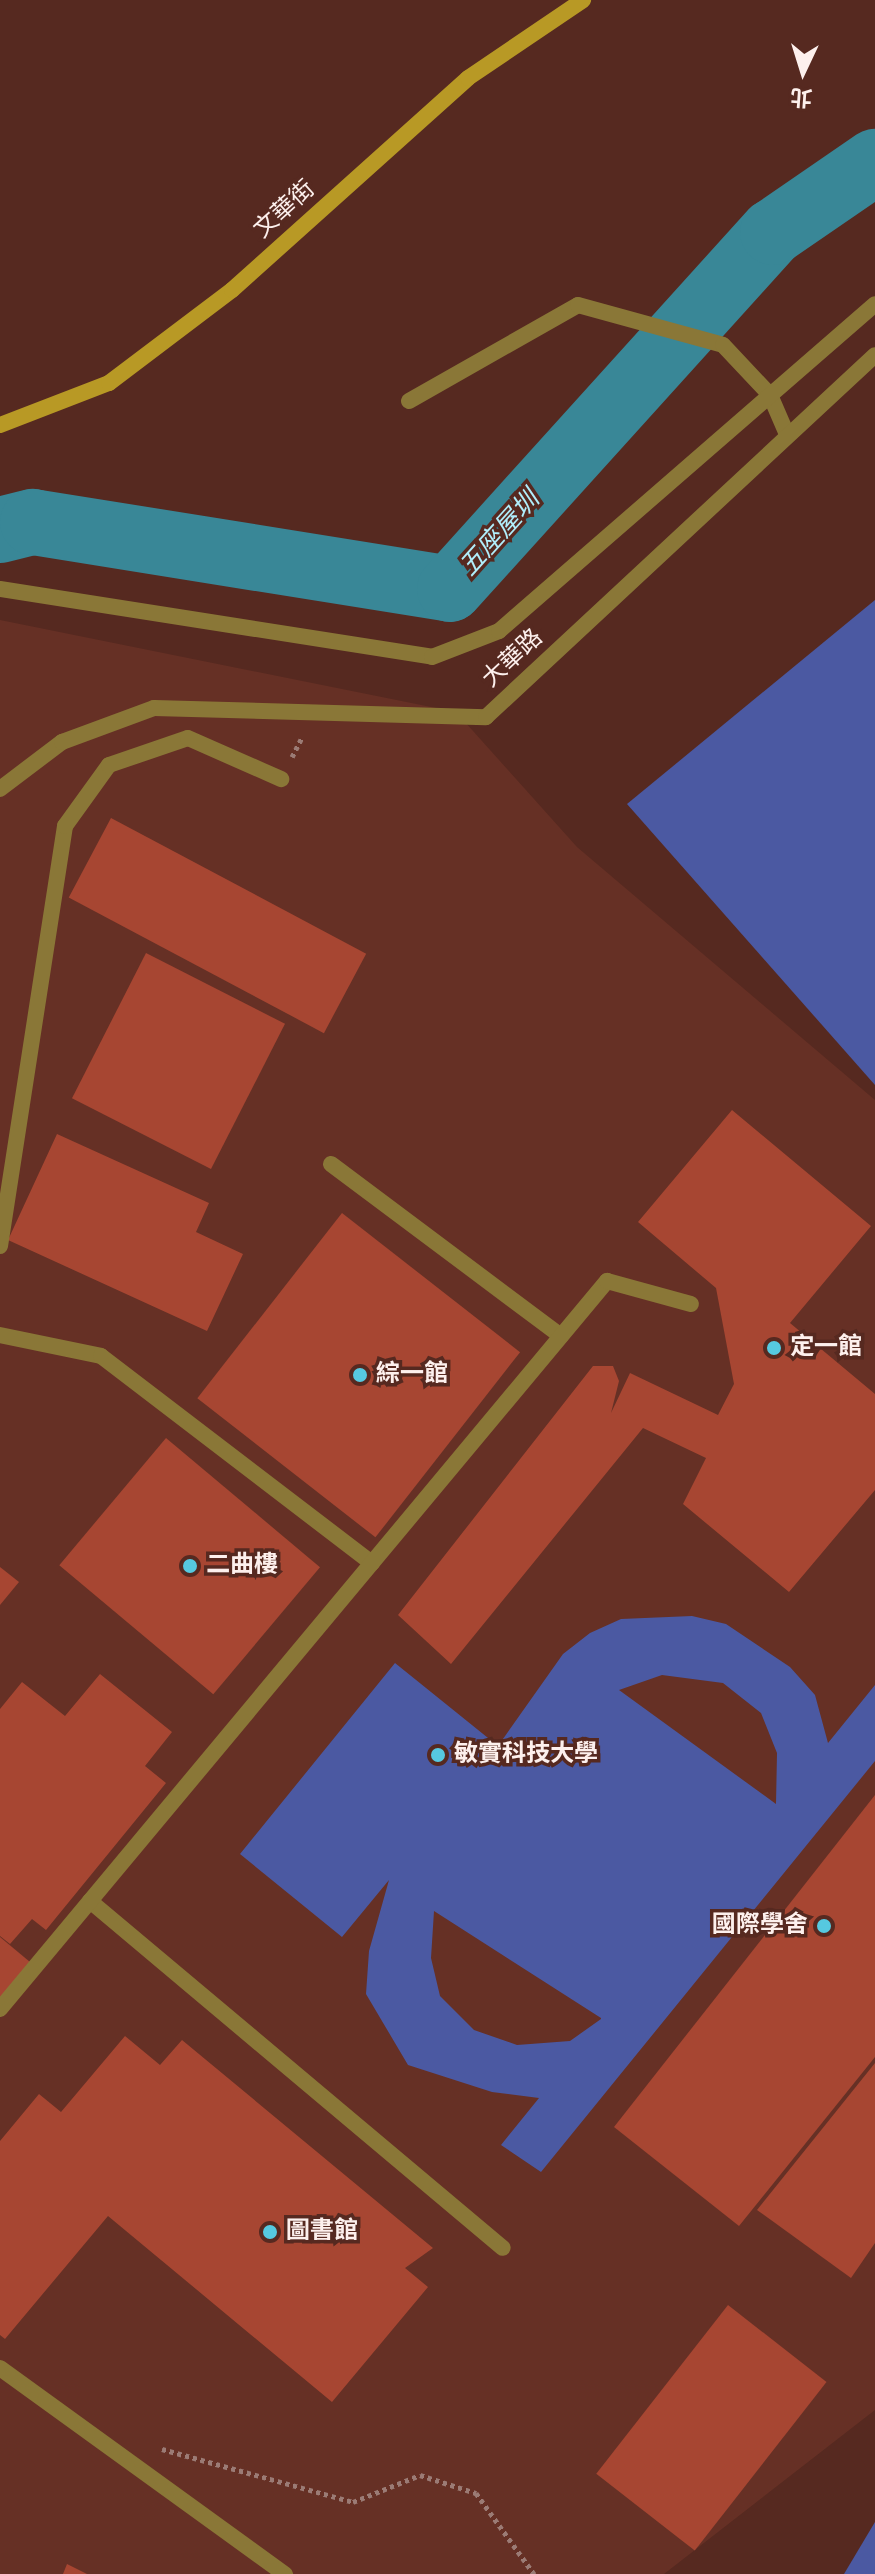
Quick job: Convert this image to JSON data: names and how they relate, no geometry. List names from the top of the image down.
{
  "streets": {
    "street": ["文華街", "大華路"]
  },
  "water": ["五座屋圳"],
  "places": [
    "定一館",
    "綜一館",
    "二曲樓",
    "敏實科技大學",
    "國際學舍",
    "圖書館"
  ],
  "north": "bottom"
}
